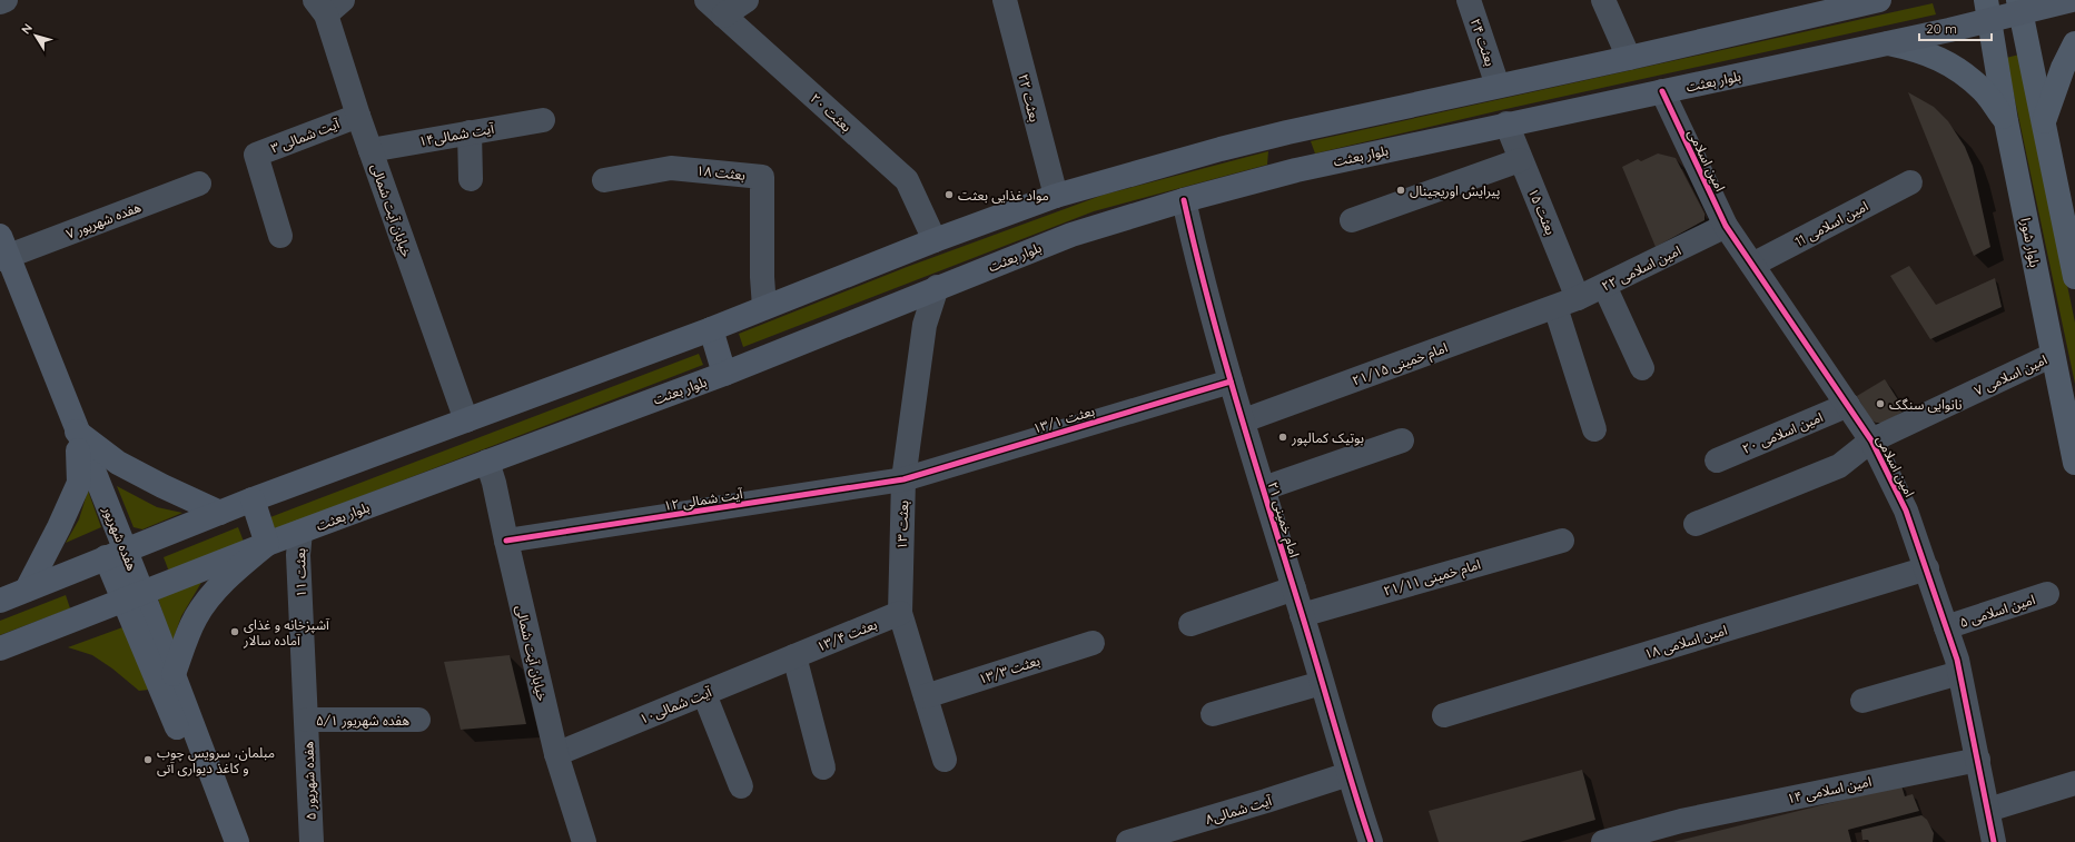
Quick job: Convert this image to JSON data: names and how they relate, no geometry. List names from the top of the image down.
{
  "streets": {
    "main road": ["بلوار بعثت", "بلوار شورا", "هفده شهریور"],
    "street": [
      "بعثت ۲۴",
      "بعثت ۲۲",
      "بعثت ۲۰",
      "آیت شمالی۱۴",
      "آیت شمالی ۳",
      "امین اسلامی",
      "بعثت ۱۸",
      "خیابان آیت شمالی",
      "بعثت ۱۵",
      "هفده شهریور ۷",
      "امین اسلامی 11",
      "امین اسلامی ۲۲",
      "امام خمینی ۲۱/۱۵",
      "امین اسلامی ۷",
      "بعثت ۱۳/۱",
      "امین اسلامی ۲۰",
      "آیت شمالی ۱۲",
      "امام خمینی ۲۱",
      "بعثت ۱۳",
      "بعثت ۱۱",
      "امام خمینی ۲۱/۱۱",
      "امین اسلامی ۵",
      "بعثت ۱۳/۴",
      "امین اسلامی ۱۸",
      "بعثت ۱۳/۳",
      "آیت شمالی۱۰",
      "هفده شهریور ۵/۱",
      "هفده شهریور ۵",
      "امین اسلامی ۱۴",
      "آیت شمالی۸"
    ]
  },
  "crossings": [
    ["بلوار بعثت", "امین اسلامی"],
    ["بلوار بعثت", "خیابان آیت شمالی"],
    ["بلوار بعثت", "بعثت ۱۵"],
    ["بلوار بعثت", "بلوار شورا"],
    ["بلوار بعثت", "امام خمینی ۲۱"],
    ["بلوار بعثت", "بعثت ۱۳"],
    ["بلوار بعثت", "هفده شهریور"],
    ["بلوار بعثت", "بعثت ۱۱"],
    ["آیت شمالی۱۴", "خیابان آیت شمالی"],
    ["آیت شمالی ۳", "خیابان آیت شمالی"],
    ["امین اسلامی", "امین اسلامی 11"],
    ["امین اسلامی", "امین اسلامی ۲۲"],
    ["امین اسلامی", "امین اسلامی ۷"],
    ["امین اسلامی", "امین اسلامی ۲۰"],
    ["امین اسلامی", "امین اسلامی ۵"],
    ["امین اسلامی", "امین اسلامی ۱۸"],
    ["امین اسلامی", "امین اسلامی ۱۴"],
    ["خیابان آیت شمالی", "آیت شمالی ۱۲"],
    ["خیابان آیت شمالی", "آیت شمالی۱۰"],
    ["بعثت ۱۵", "امین اسلامی ۲۲"],
    ["بعثت ۱۵", "امام خمینی ۲۱/۱۵"],
    ["هفده شهریور ۷", "هفده شهریور"],
    ["بلوار شورا", "امین اسلامی ۷"],
    ["امین اسلامی ۲۲", "امام خمینی ۲۱/۱۵"],
    ["امام خمینی ۲۱/۱۵", "امام خمینی ۲۱"],
    ["بعثت ۱۳/۱", "آیت شمالی ۱۲"],
    ["بعثت ۱۳/۱", "امام خمینی ۲۱"],
    ["بعثت ۱۳/۱", "بعثت ۱۳"],
    ["آیت شمالی ۱۲", "بعثت ۱۳"],
    ["امام خمینی ۲۱", "امام خمینی ۲۱/۱۱"],
    ["امام خمینی ۲۱", "آیت شمالی۸"],
    ["بعثت ۱۳", "بعثت ۱۳/۴"],
    ["بعثت ۱۳", "بعثت ۱۳/۳"],
    ["بعثت ۱۱", "هفده شهریور ۵/۱"],
    ["بعثت ۱۱", "هفده شهریور ۵"],
    ["بعثت ۱۳/۴", "آیت شمالی۱۰"],
    ["هفده شهریور ۵/۱", "هفده شهریور ۵"]
  ],
  "places": [
    "پیرایش اوریجینال",
    "مواد غذایی بعثت",
    "نانوایی سنگک",
    "بوتیک کمالپور",
    "آشپزخانه و غذای آماده سالار",
    "مبلمان، سرویس چوب و کاغذ دیواری آتی"
  ],
  "scale_bar": "20 m",
  "north": "top left"
}
